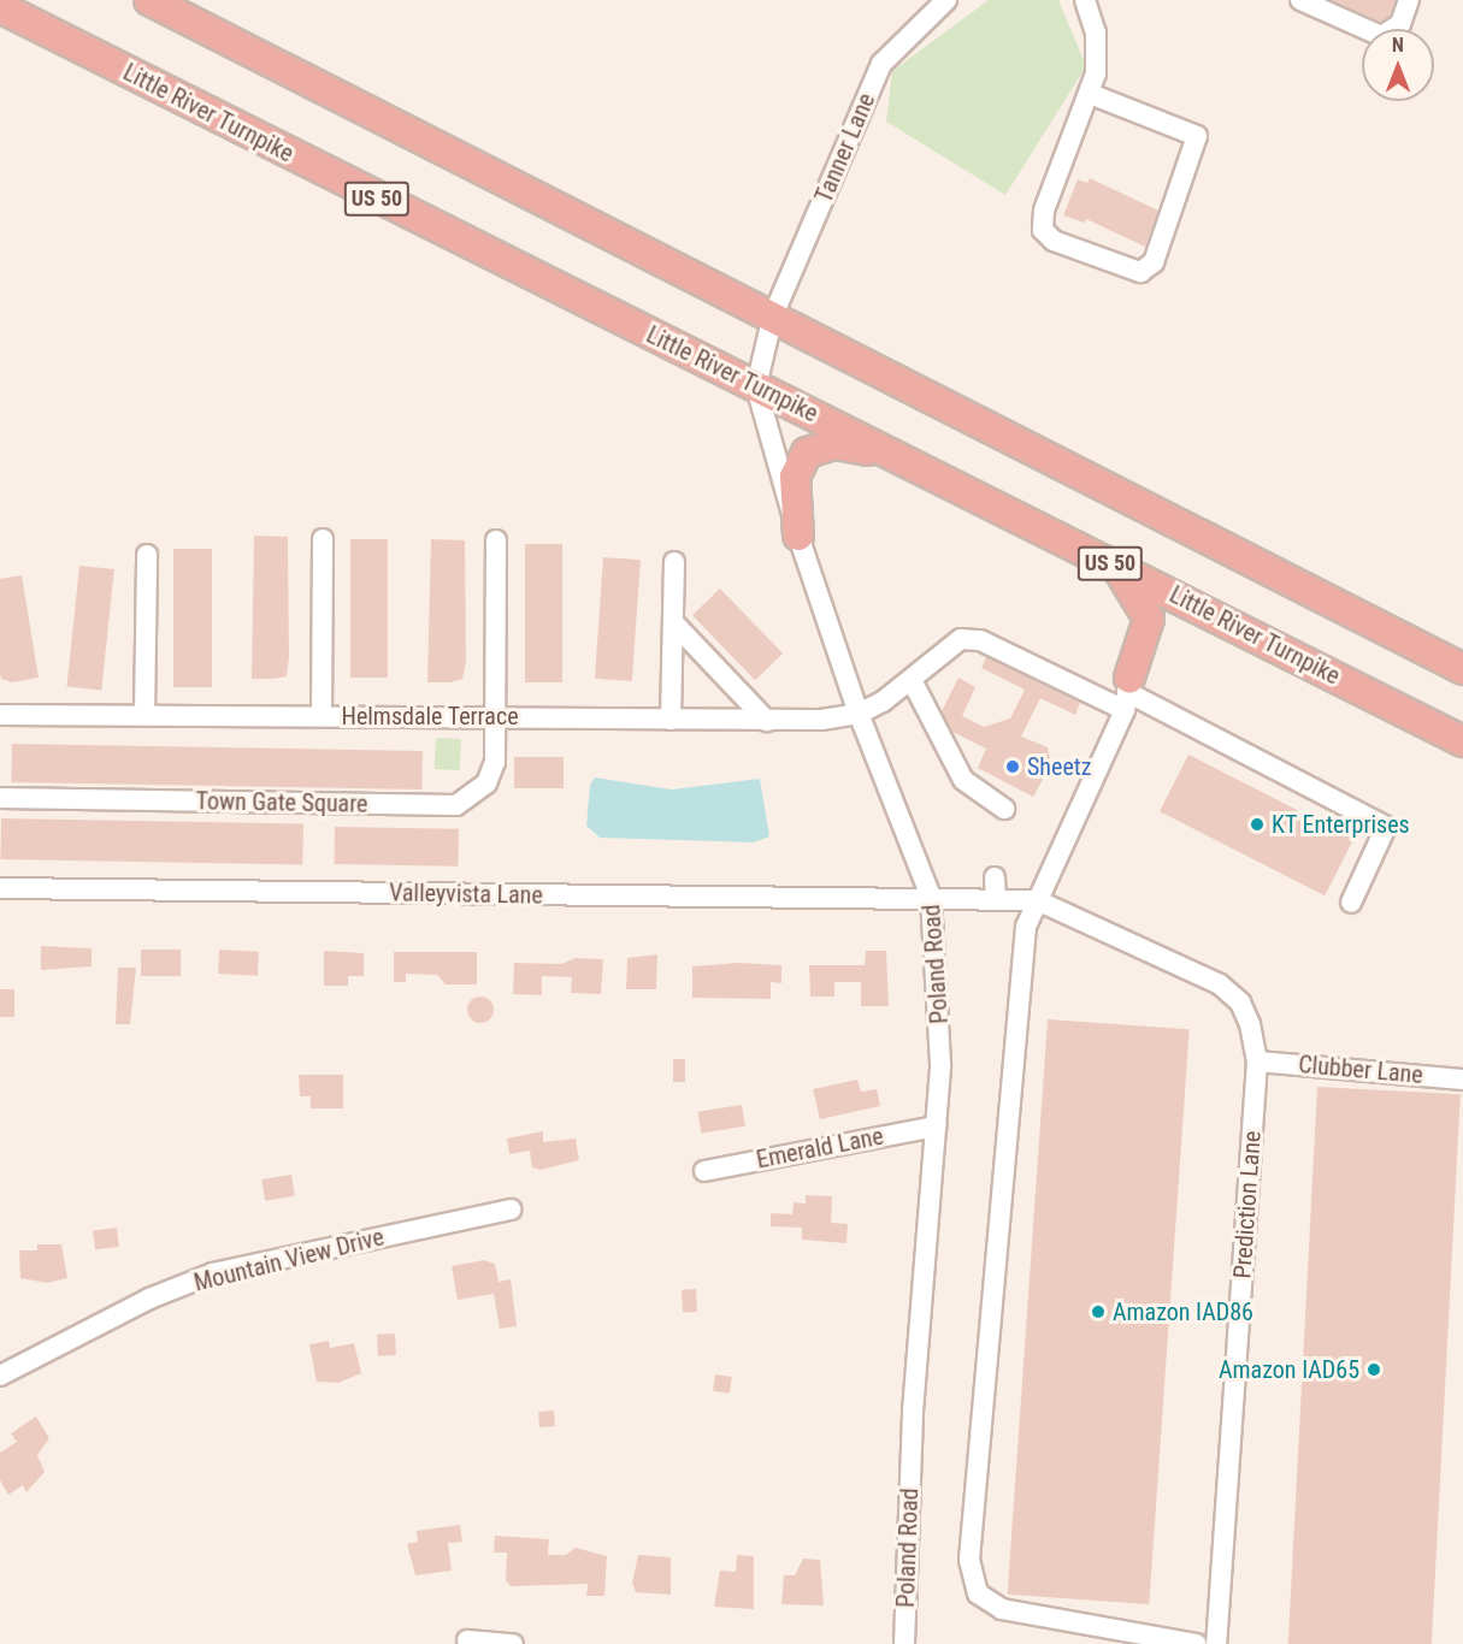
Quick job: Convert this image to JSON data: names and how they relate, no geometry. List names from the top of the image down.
{
  "streets": {
    "highway": ["Little River Turnpike", "US 50"],
    "street": [
      "Tanner Lane",
      "Helmsdale Terrace",
      "Town Gate Square",
      "Valleyvista Lane",
      "Poland Road",
      "Clubber Lane",
      "Emerald Lane",
      "Prediction Lane",
      "Mountain View Drive"
    ]
  },
  "crossings": [
    ["Little River Turnpike", "Poland Road"],
    ["Tanner Lane", "US 50"],
    ["Tanner Lane", "Poland Road"],
    ["US 50", "Poland Road"],
    ["Helmsdale Terrace", "Town Gate Square"],
    ["Helmsdale Terrace", "Poland Road"],
    ["Valleyvista Lane", "Poland Road"],
    ["Valleyvista Lane", "Prediction Lane"],
    ["Poland Road", "Emerald Lane"],
    ["Clubber Lane", "Prediction Lane"]
  ],
  "places": [
    "Sheetz",
    "KT Enterprises",
    "Amazon IAD86",
    "Amazon IAD65"
  ],
  "north": "top"
}
